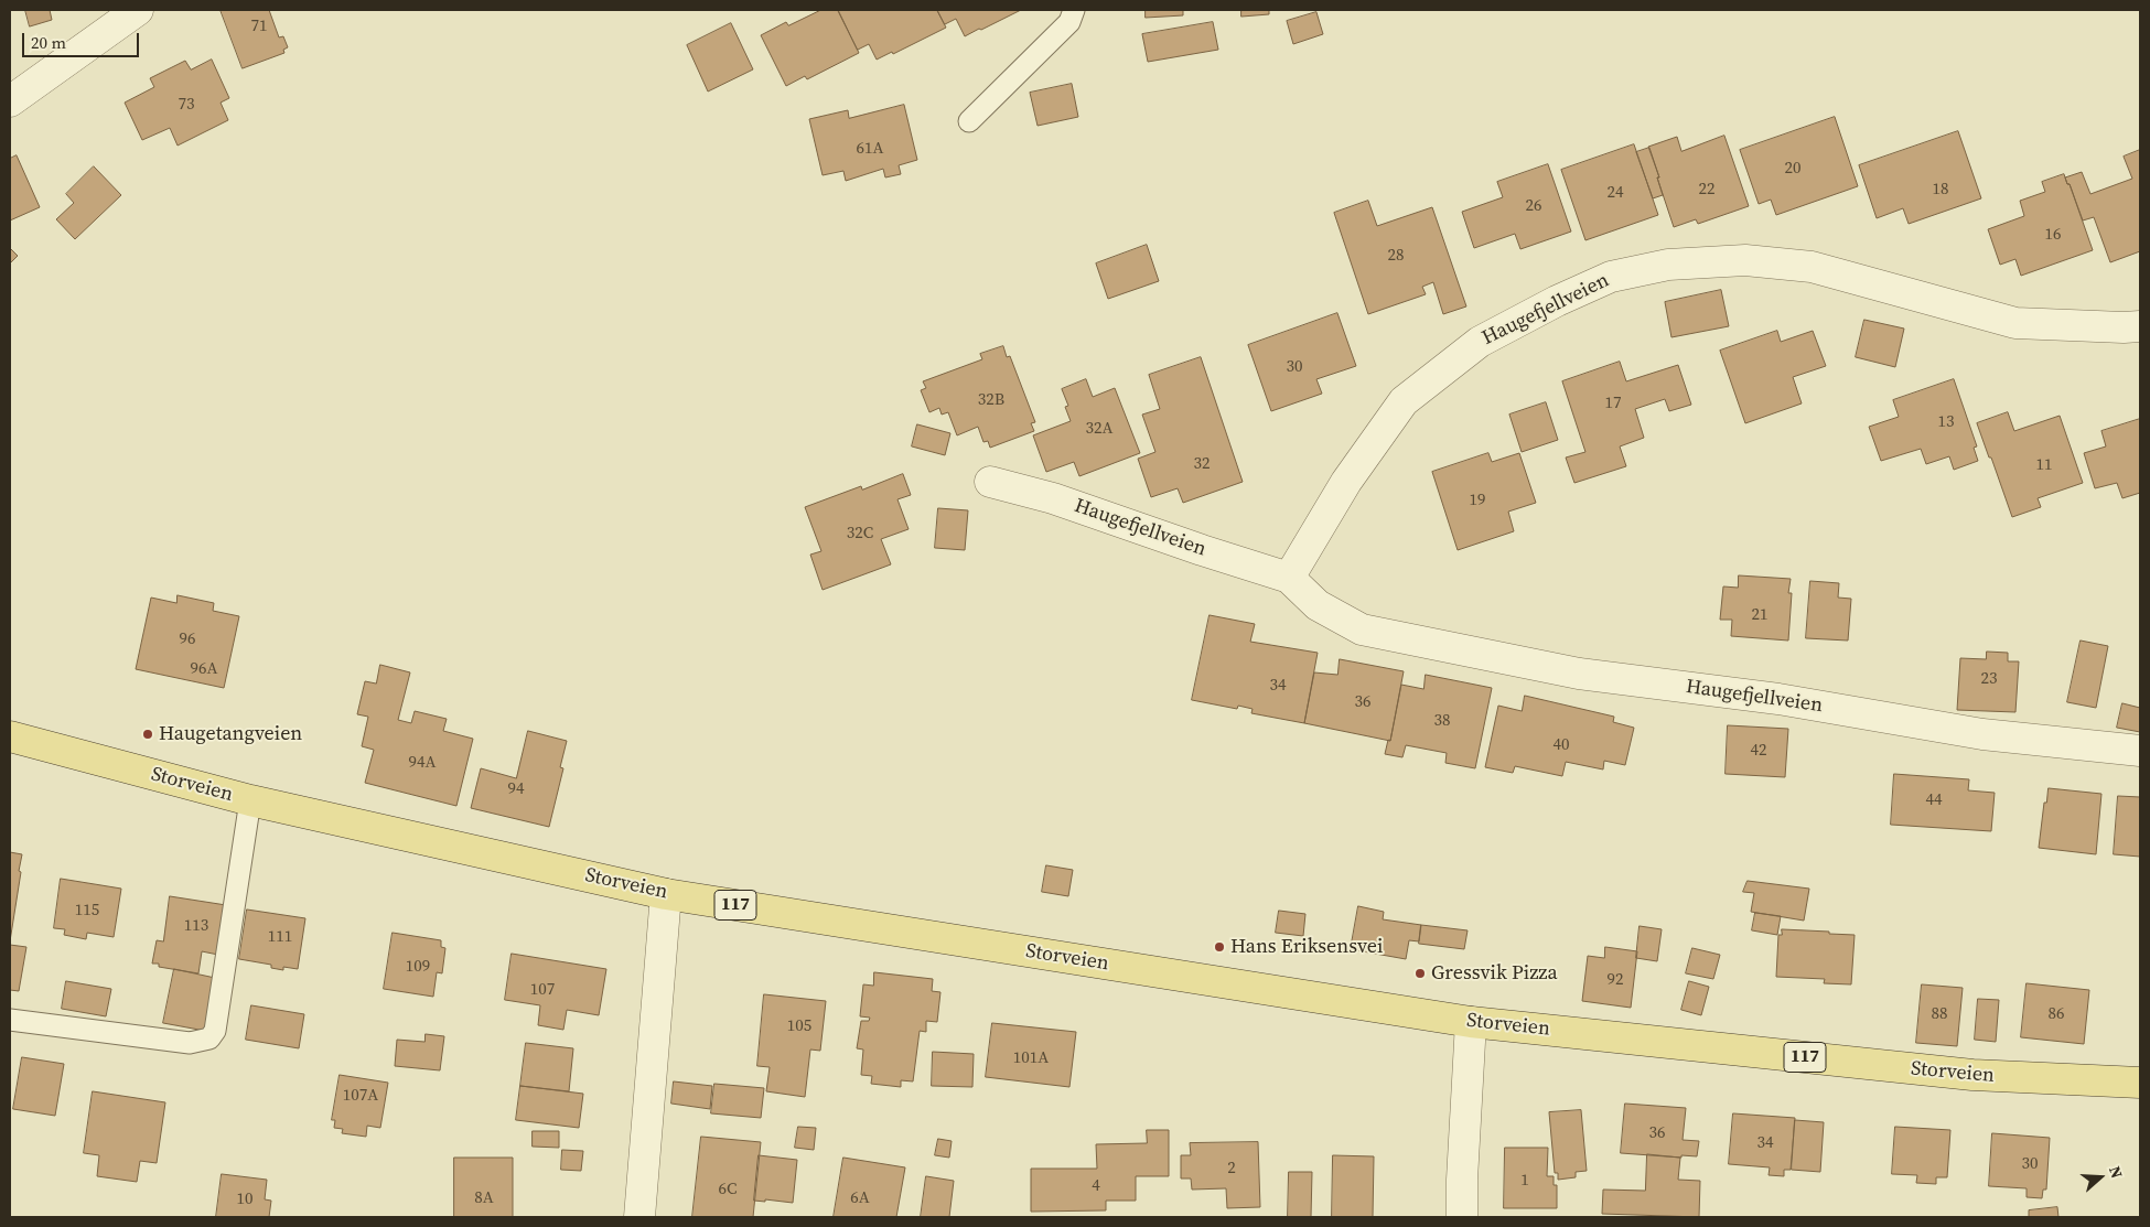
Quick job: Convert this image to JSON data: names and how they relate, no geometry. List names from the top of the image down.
{
  "streets": {
    "main road": ["Storveien", "117"],
    "street": ["Haugefjellveien"]
  },
  "places": ["Haugetangveien", "Hans Eriksensvei", "Gressvik Pizza"],
  "house_numbers": [
    "71",
    "73",
    "61A",
    "20",
    "22",
    "18",
    "24",
    "26",
    "16",
    "28",
    "30",
    "32B",
    "17",
    "13",
    "32A",
    "32",
    "11",
    "19",
    "32C",
    "21",
    "96",
    "96A",
    "23",
    "34",
    "36",
    "38",
    "40",
    "42",
    "94A",
    "94",
    "44",
    "115",
    "113",
    "111",
    "109",
    "92",
    "107",
    "88",
    "86",
    "105",
    "101A",
    "107A",
    "36",
    "34",
    "30",
    "2",
    "1",
    "4",
    "6C",
    "8A",
    "6A",
    "10"
  ],
  "scale_bar": "20 m",
  "north": "right"
}
